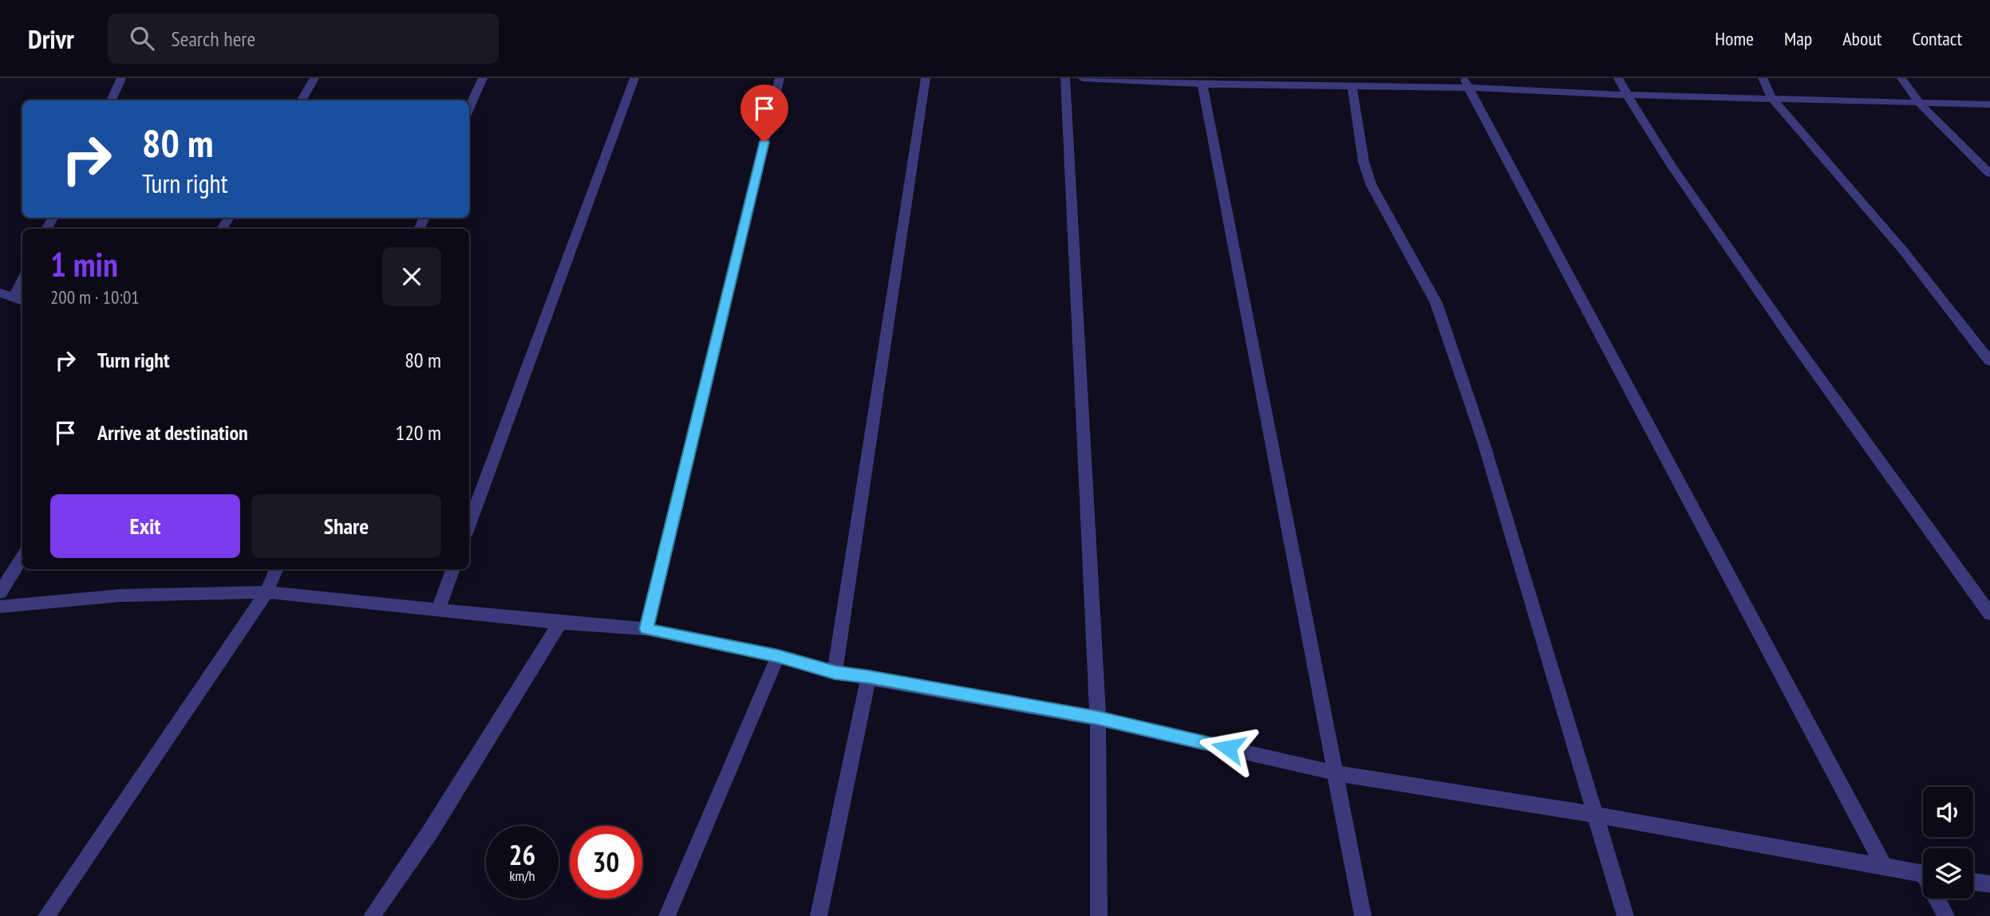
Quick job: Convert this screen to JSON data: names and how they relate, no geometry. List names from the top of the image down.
{
  "page": {
    "header": "Drivr",
    "search": "Search here",
    "nav": [
      "Home",
      "Map",
      "About",
      "Contact"
    ],
    "turn": ["80 m", "Turn right"],
    "heading": ["1 min", "200 m · 10:01"],
    "list": [
      {
        "name": "Turn right",
        "value": "80 m"
      },
      {
        "name": "Arrive at destination",
        "value": "120 m"
      }
    ],
    "buttons": ["Exit", "Share"],
    "speed": "26 km/h",
    "limit": "30"
  }
}
